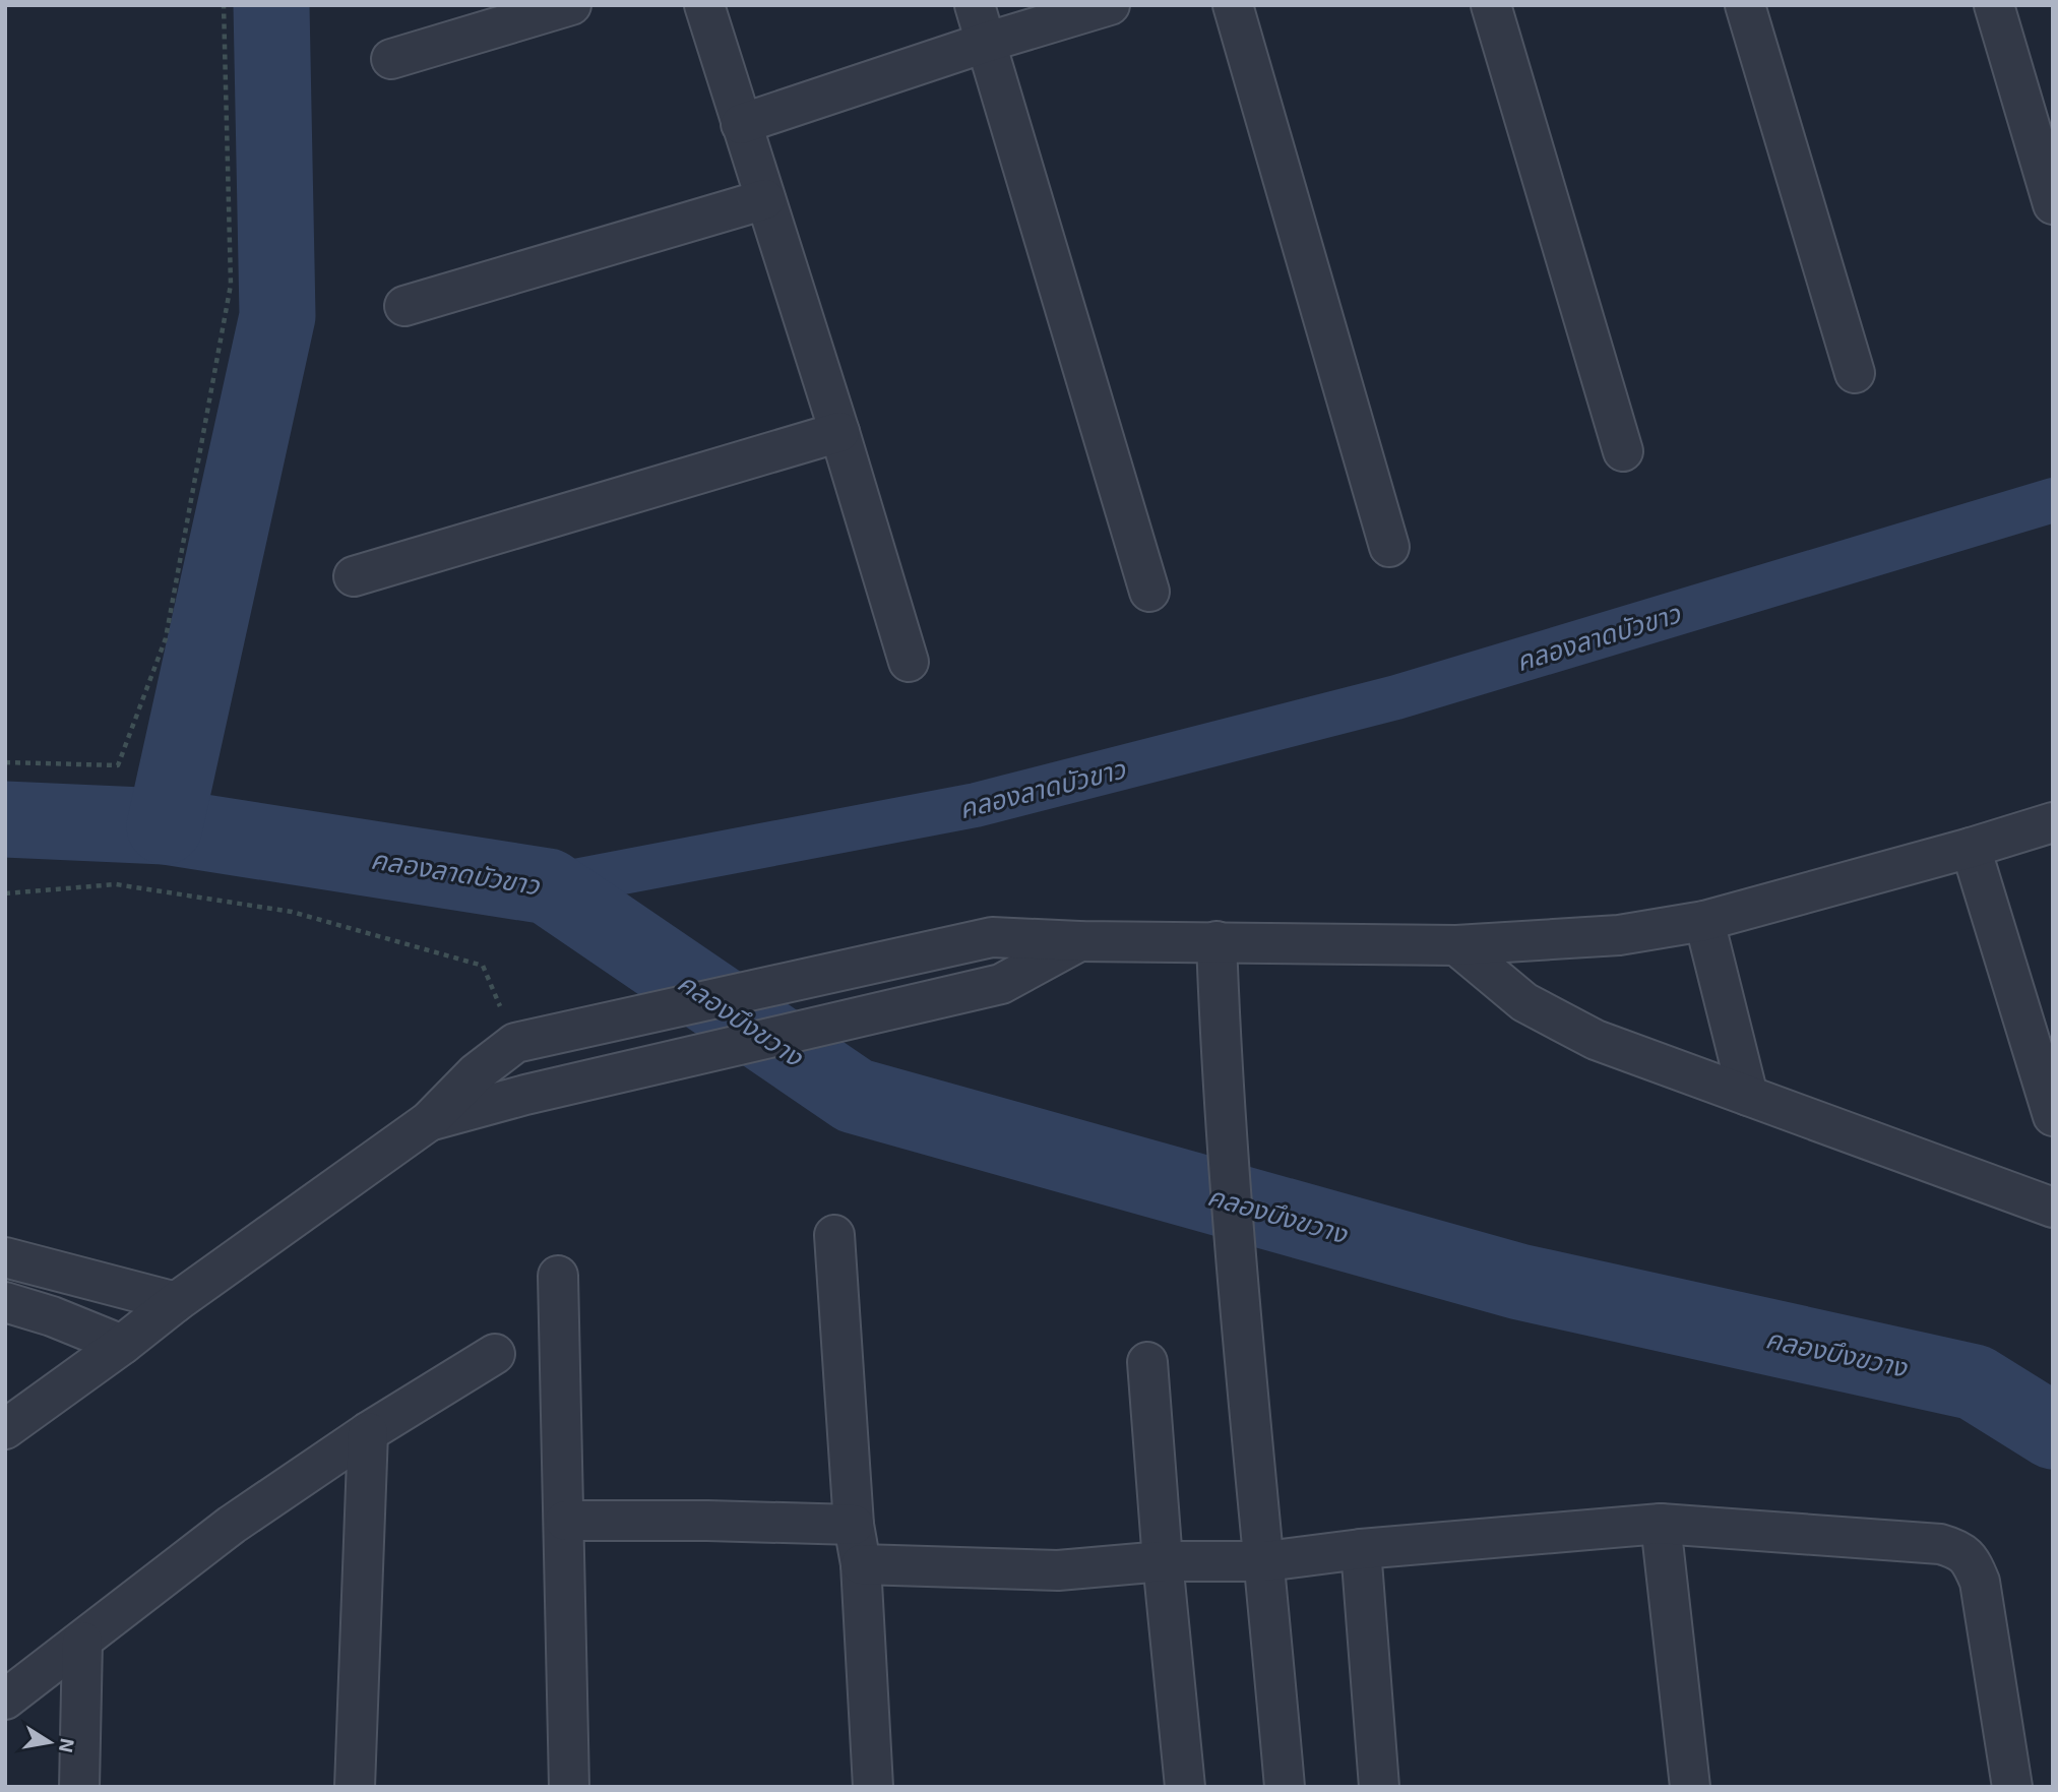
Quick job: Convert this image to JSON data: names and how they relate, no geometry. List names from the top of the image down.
{
  "water": ["คลองลาดบัวขาว", "คลองบึงขวาง"],
  "north": "right"
}
